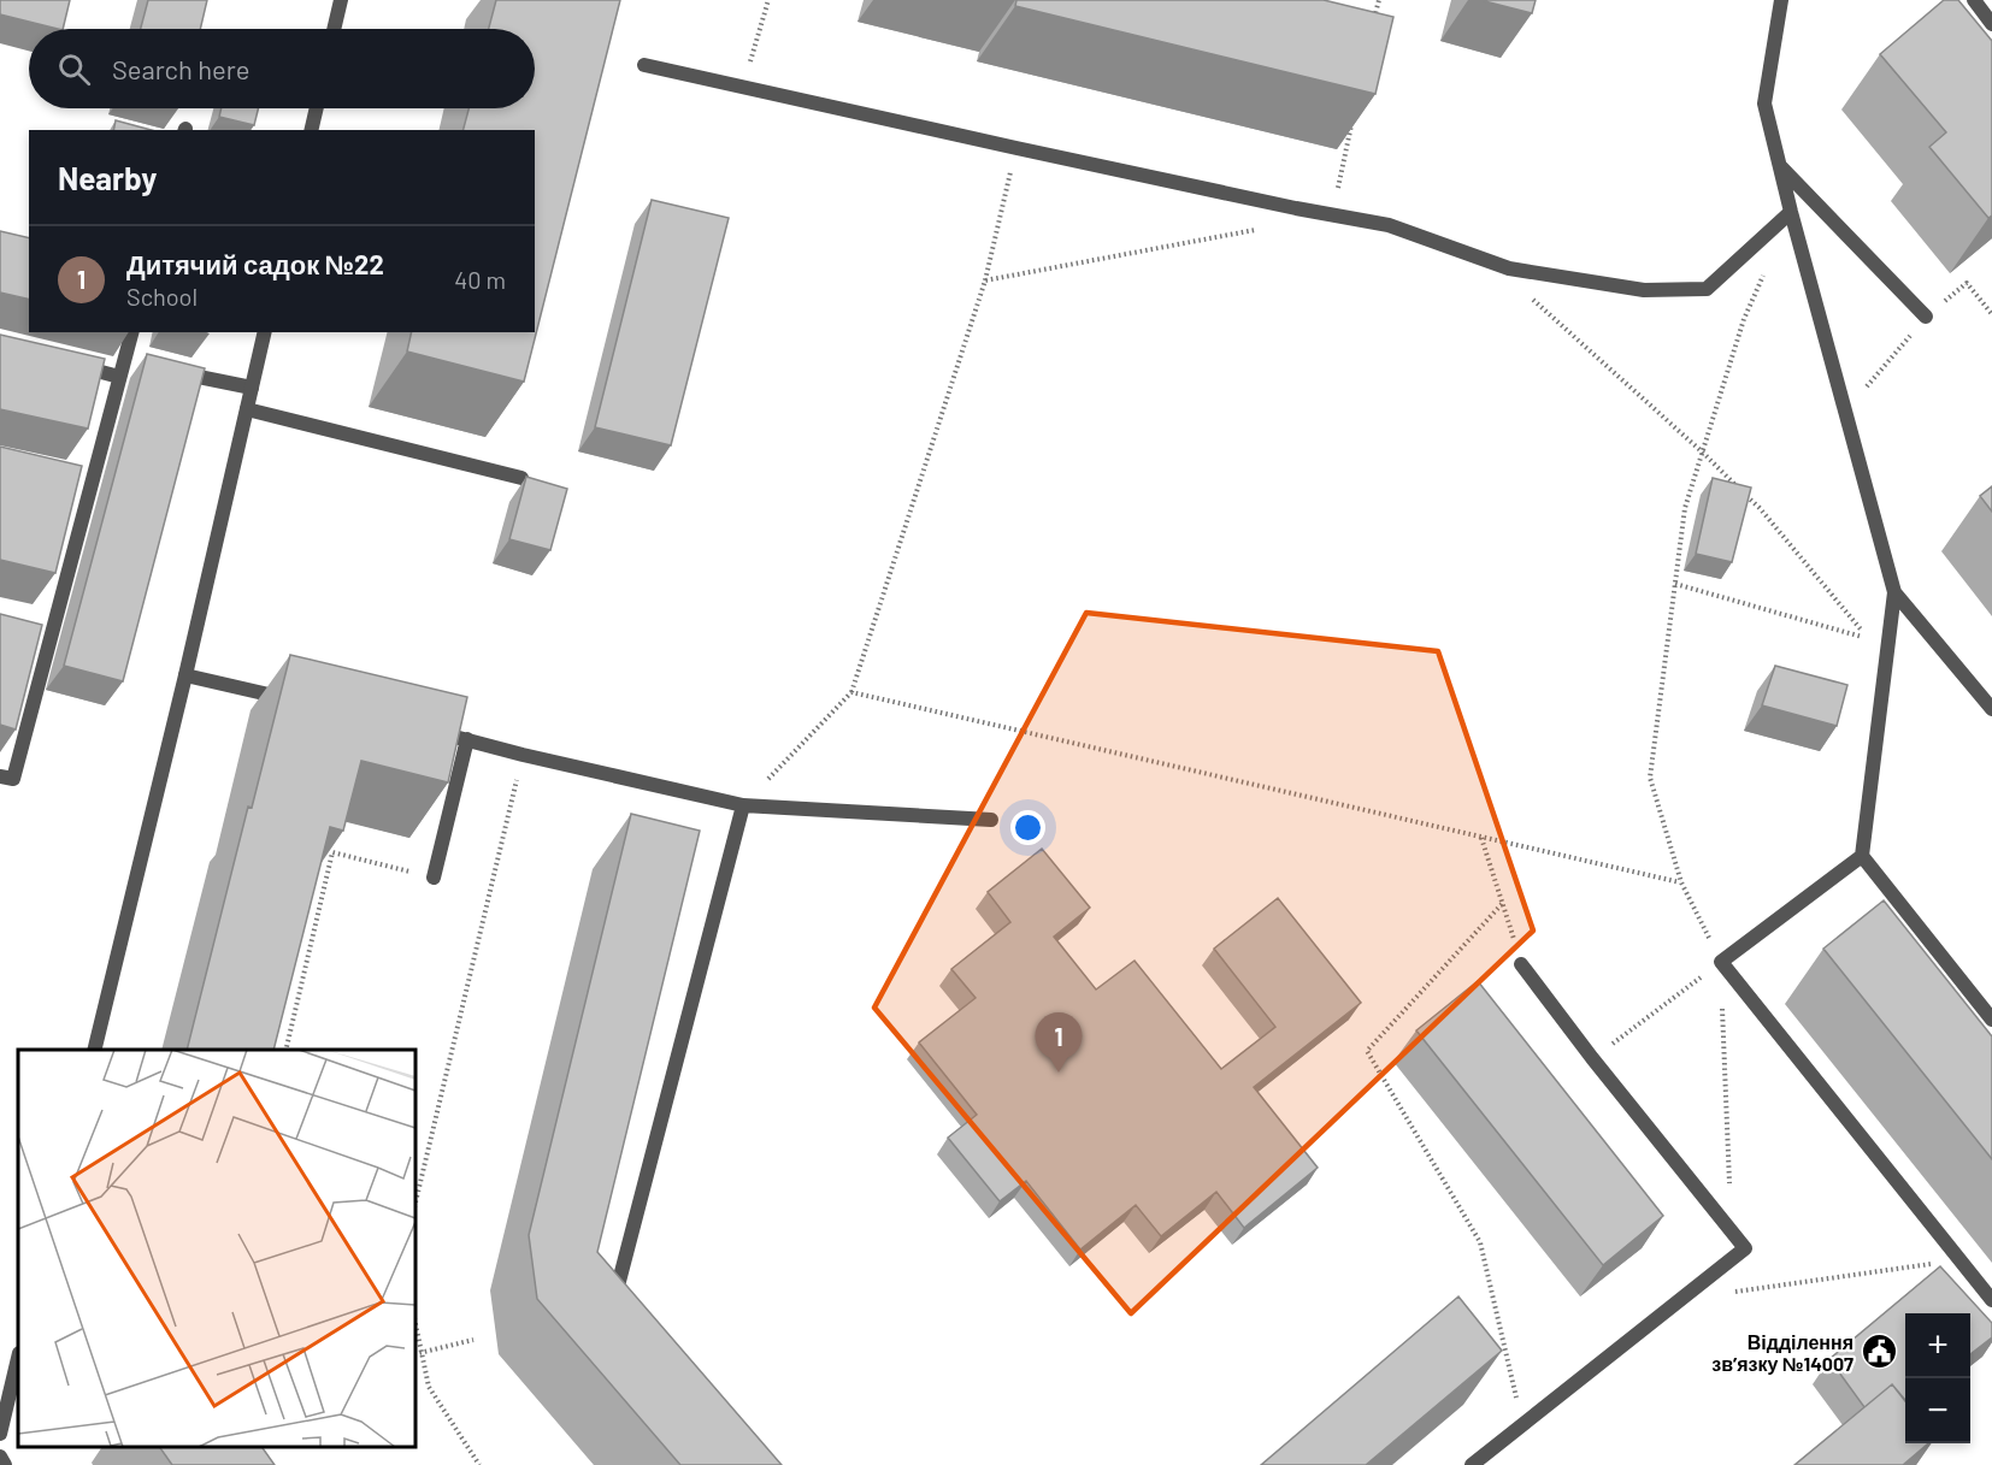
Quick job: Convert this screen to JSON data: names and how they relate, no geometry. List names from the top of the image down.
{
  "places": {
    "public building": ["Відділення зв’язку №14007"]
  },
  "page": {
    "search": "Search here",
    "heading": "Nearby",
    "list": [
      {
        "mark": "1",
        "name": "Дитячий садок №22",
        "note": "School",
        "value": "40 m"
      }
    ],
    "pins": "1",
    "map_buttons": ["+", "−"]
  }
}
